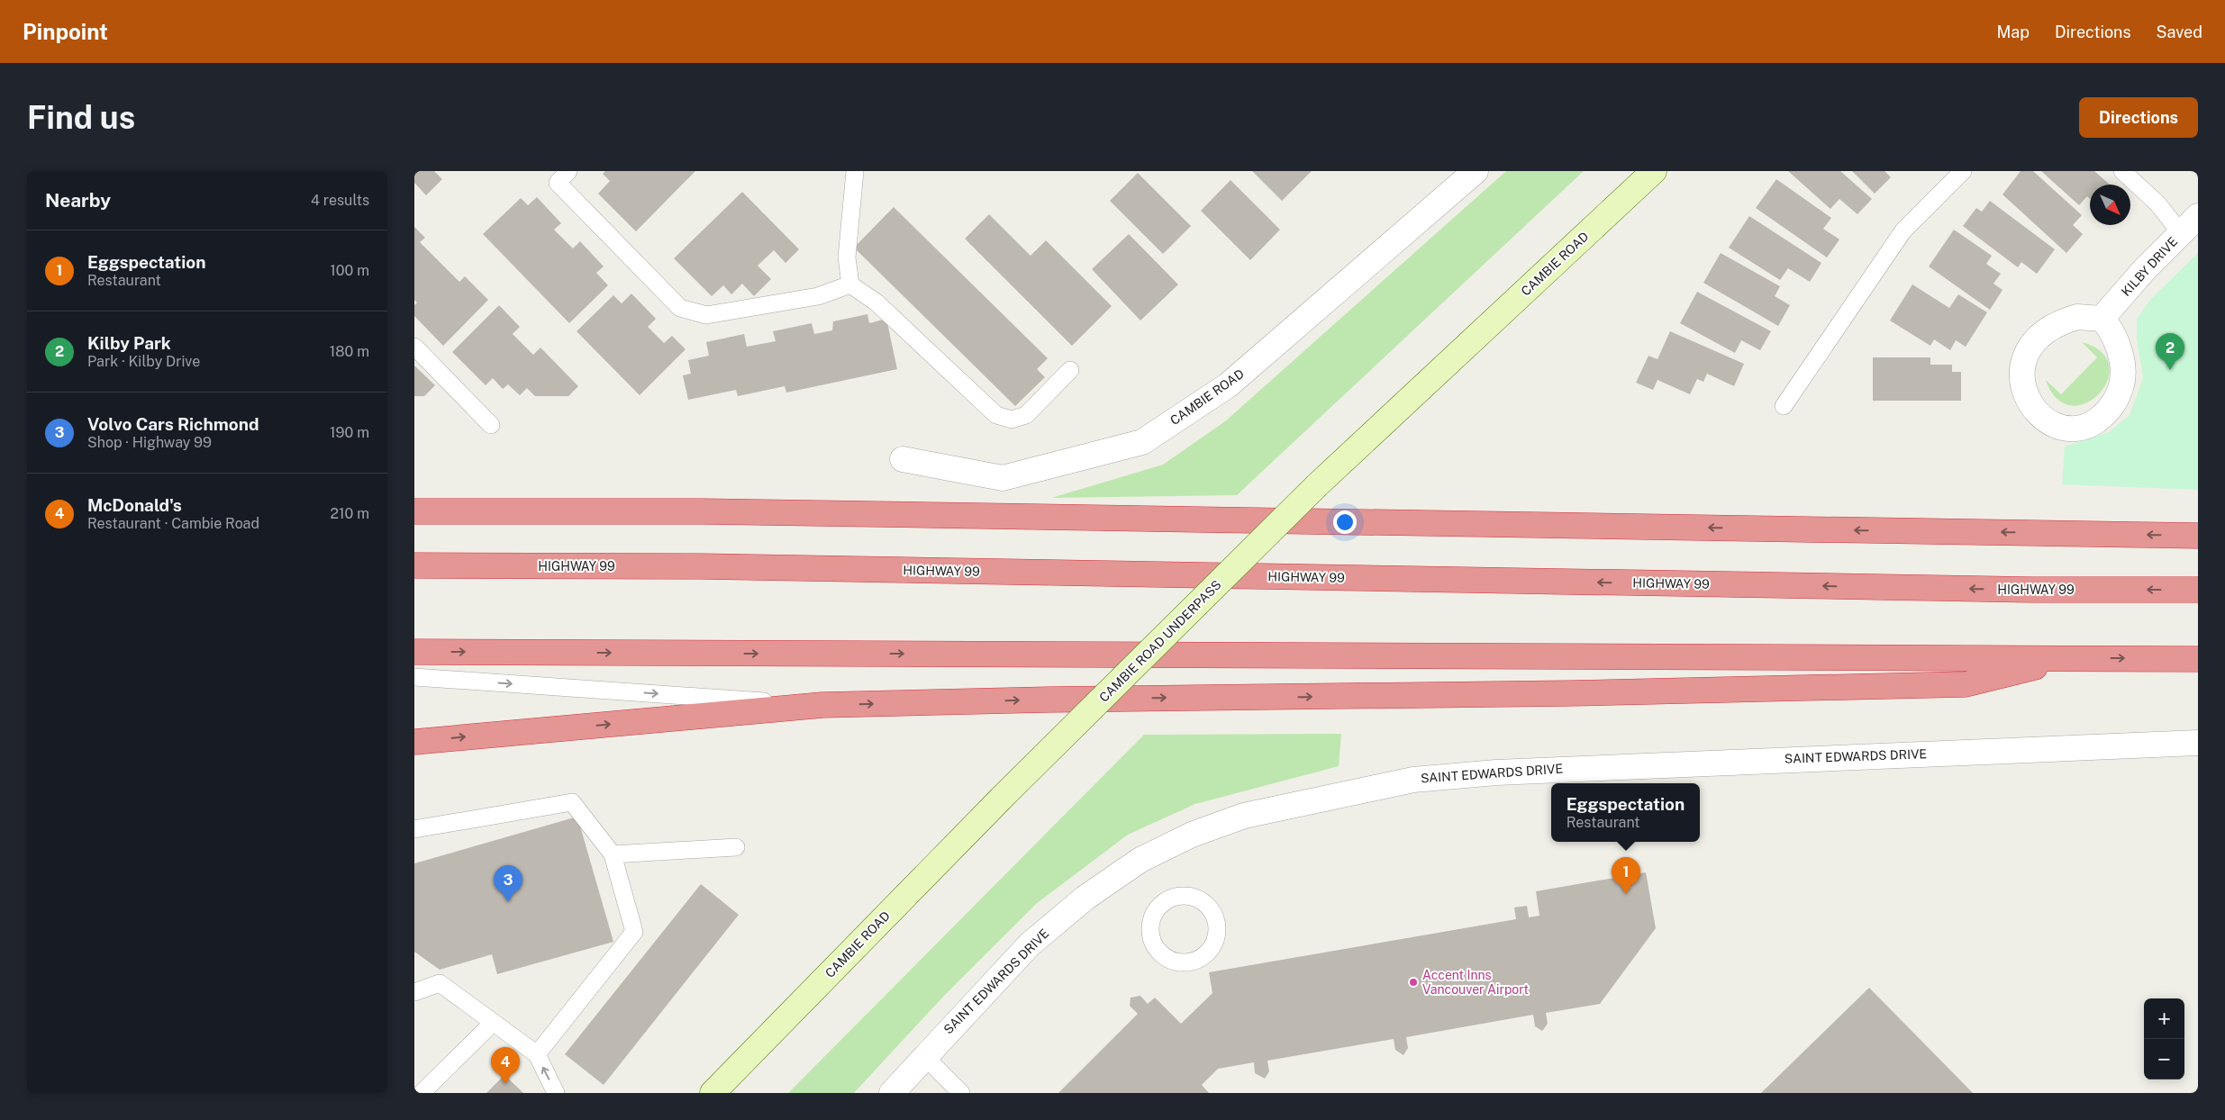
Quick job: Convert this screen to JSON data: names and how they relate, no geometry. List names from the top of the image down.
{
  "streets": {
    "highway": ["HIGHWAY 99"],
    "main road": ["CAMBIE ROAD", "CAMBIE ROAD UNDERPASS"],
    "street": ["KILBY DRIVE", "SAINT EDWARDS DRIVE"]
  },
  "crossings": [
    ["CAMBIE ROAD", "CAMBIE ROAD UNDERPASS"]
  ],
  "places": ["Accent Inns Vancouver Airport"],
  "north": "bottom right",
  "page": {
    "header": "Pinpoint",
    "nav": ["Map", "Directions", "Saved"],
    "buttons": "Directions",
    "title": "Find us",
    "heading": ["Nearby", "4 results"],
    "list": [
      {
        "mark": "1",
        "name": "Eggspectation",
        "note": "Restaurant",
        "value": "100 m"
      },
      {
        "mark": "2",
        "name": "Kilby Park",
        "note": "Park · Kilby Drive",
        "value": "180 m"
      },
      {
        "mark": "3",
        "name": "Volvo Cars Richmond",
        "note": "Shop · Highway 99",
        "value": "190 m"
      },
      {
        "mark": "4",
        "name": "McDonald's",
        "note": "Restaurant · Cambie Road",
        "value": "210 m"
      }
    ],
    "pins": [
      "2",
      "1",
      "3",
      "4"
    ],
    "popup": ["Eggspectation", "Restaurant"],
    "map_buttons": ["+", "−"]
  }
}
